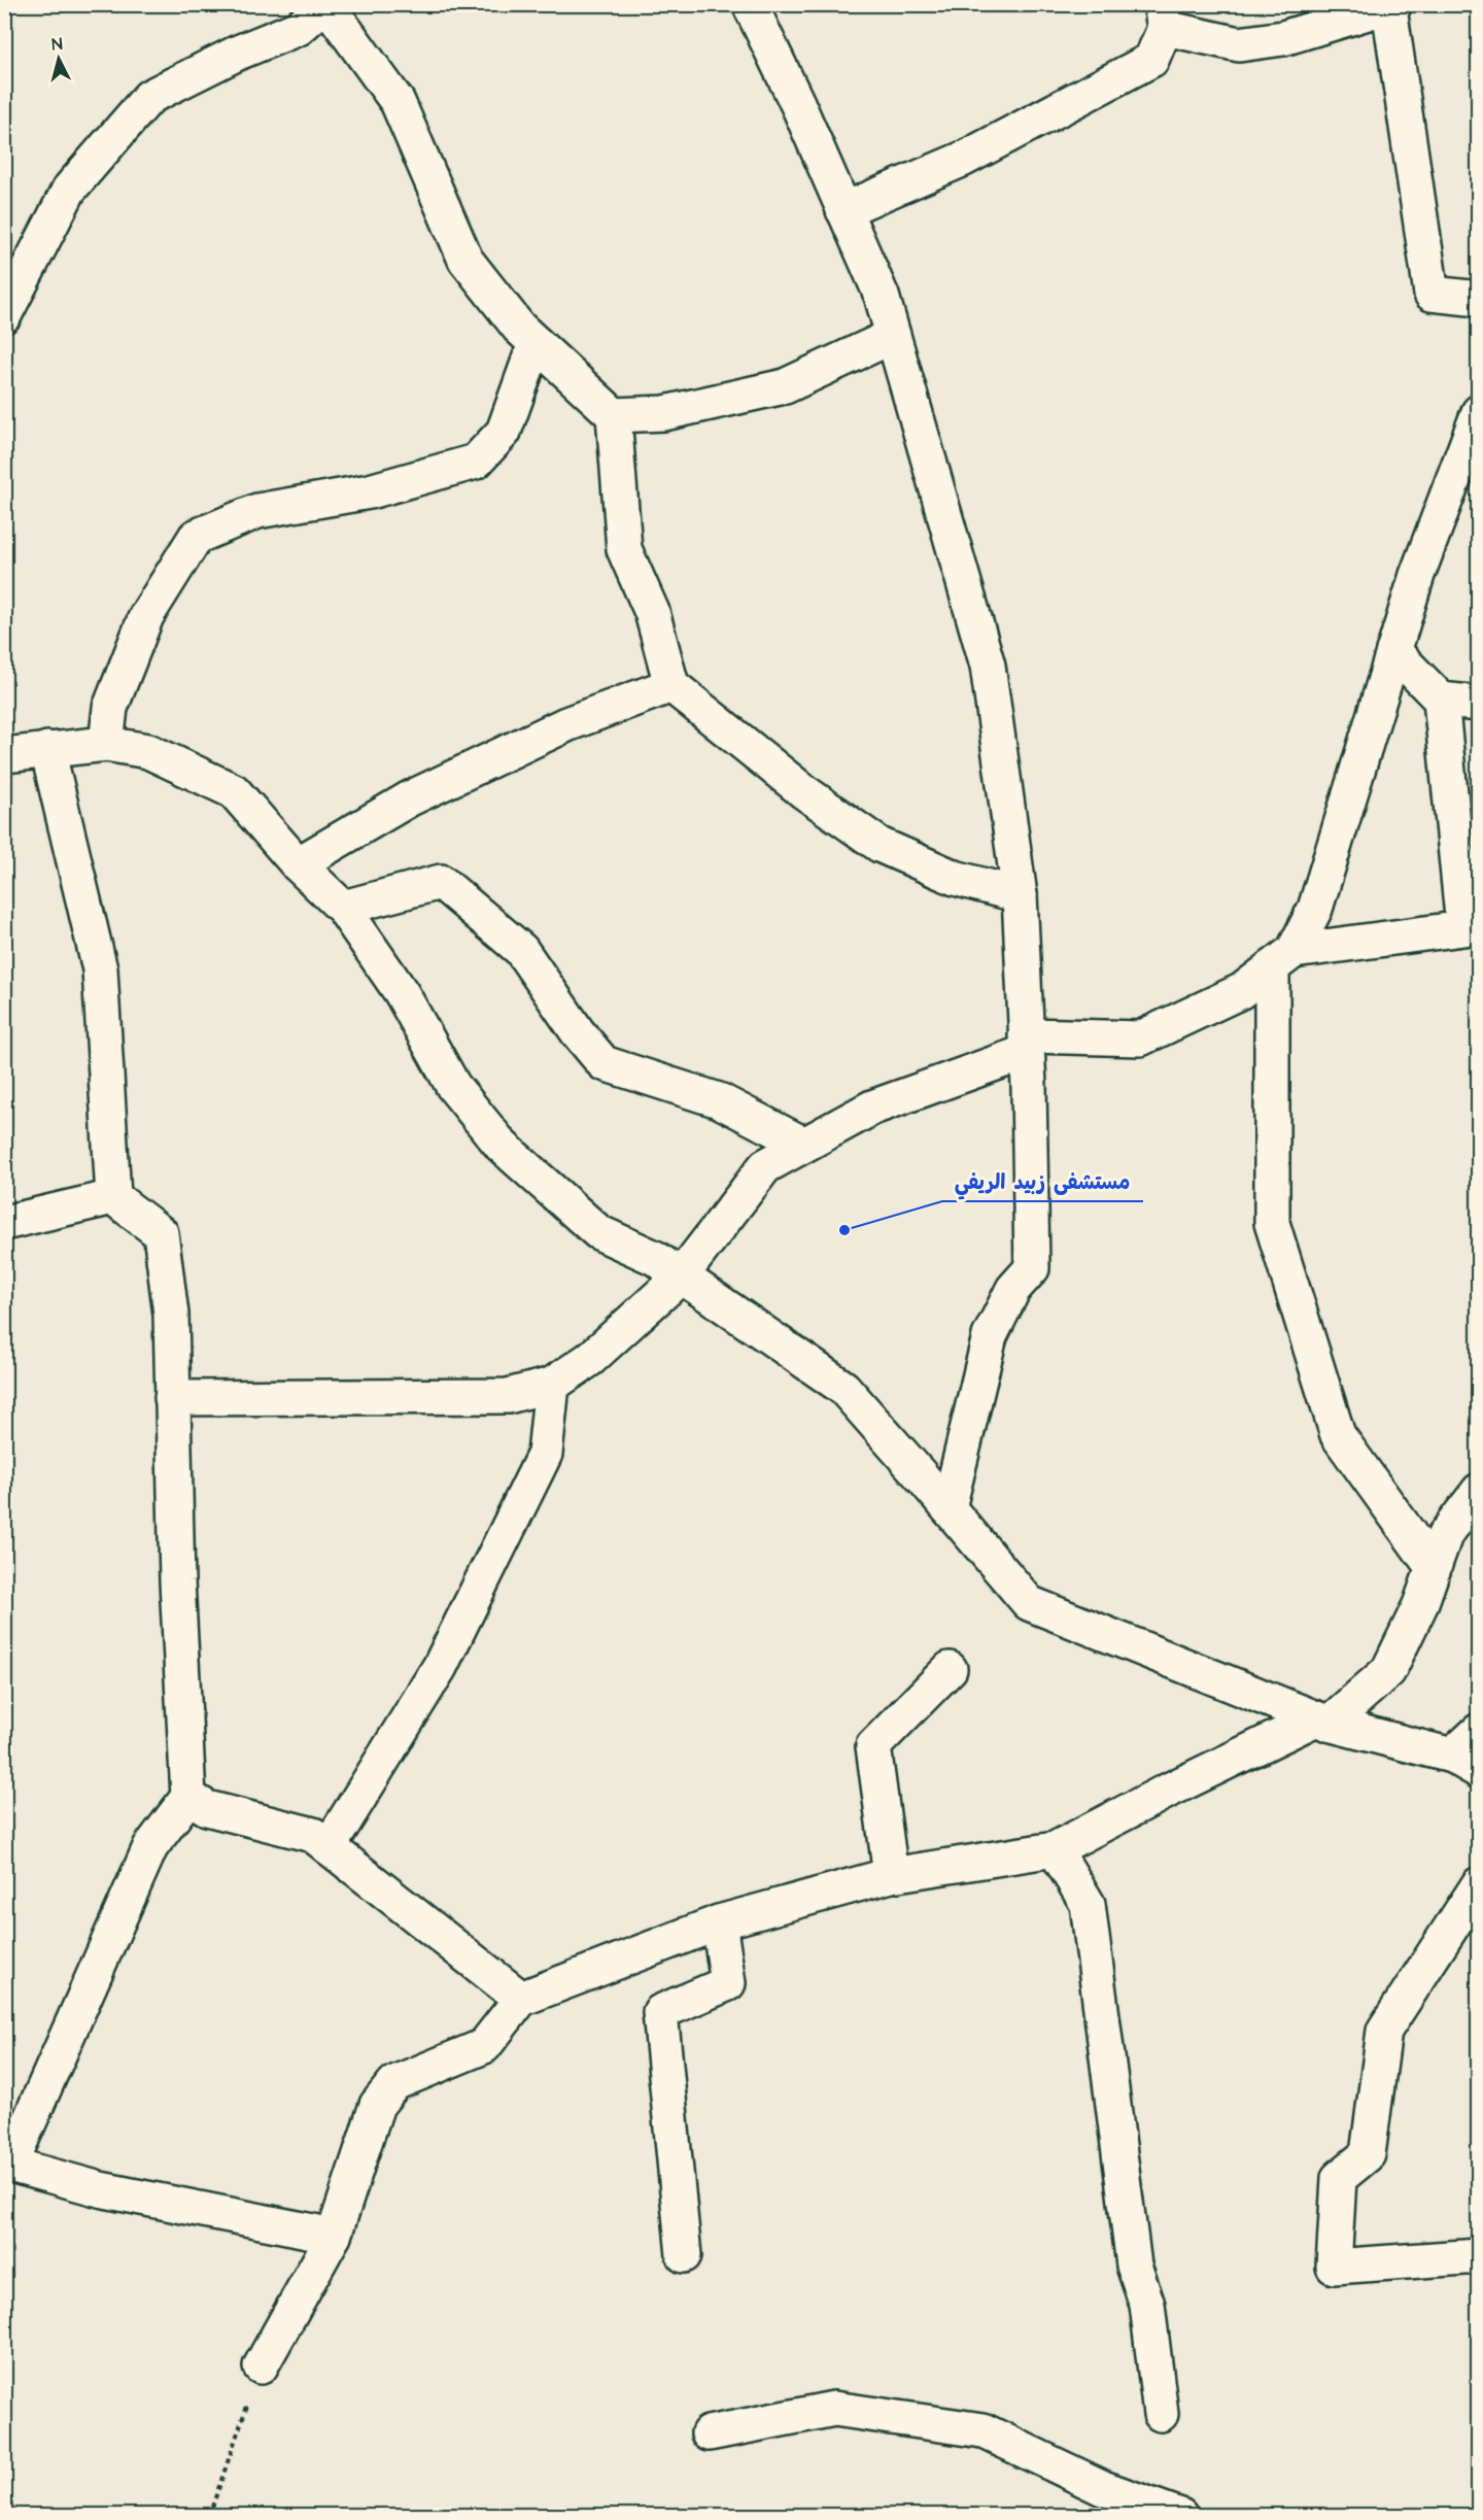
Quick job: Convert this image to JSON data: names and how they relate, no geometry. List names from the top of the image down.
{
  "places": ["مستشفى زبيد الريفي"],
  "north": "top"
}
